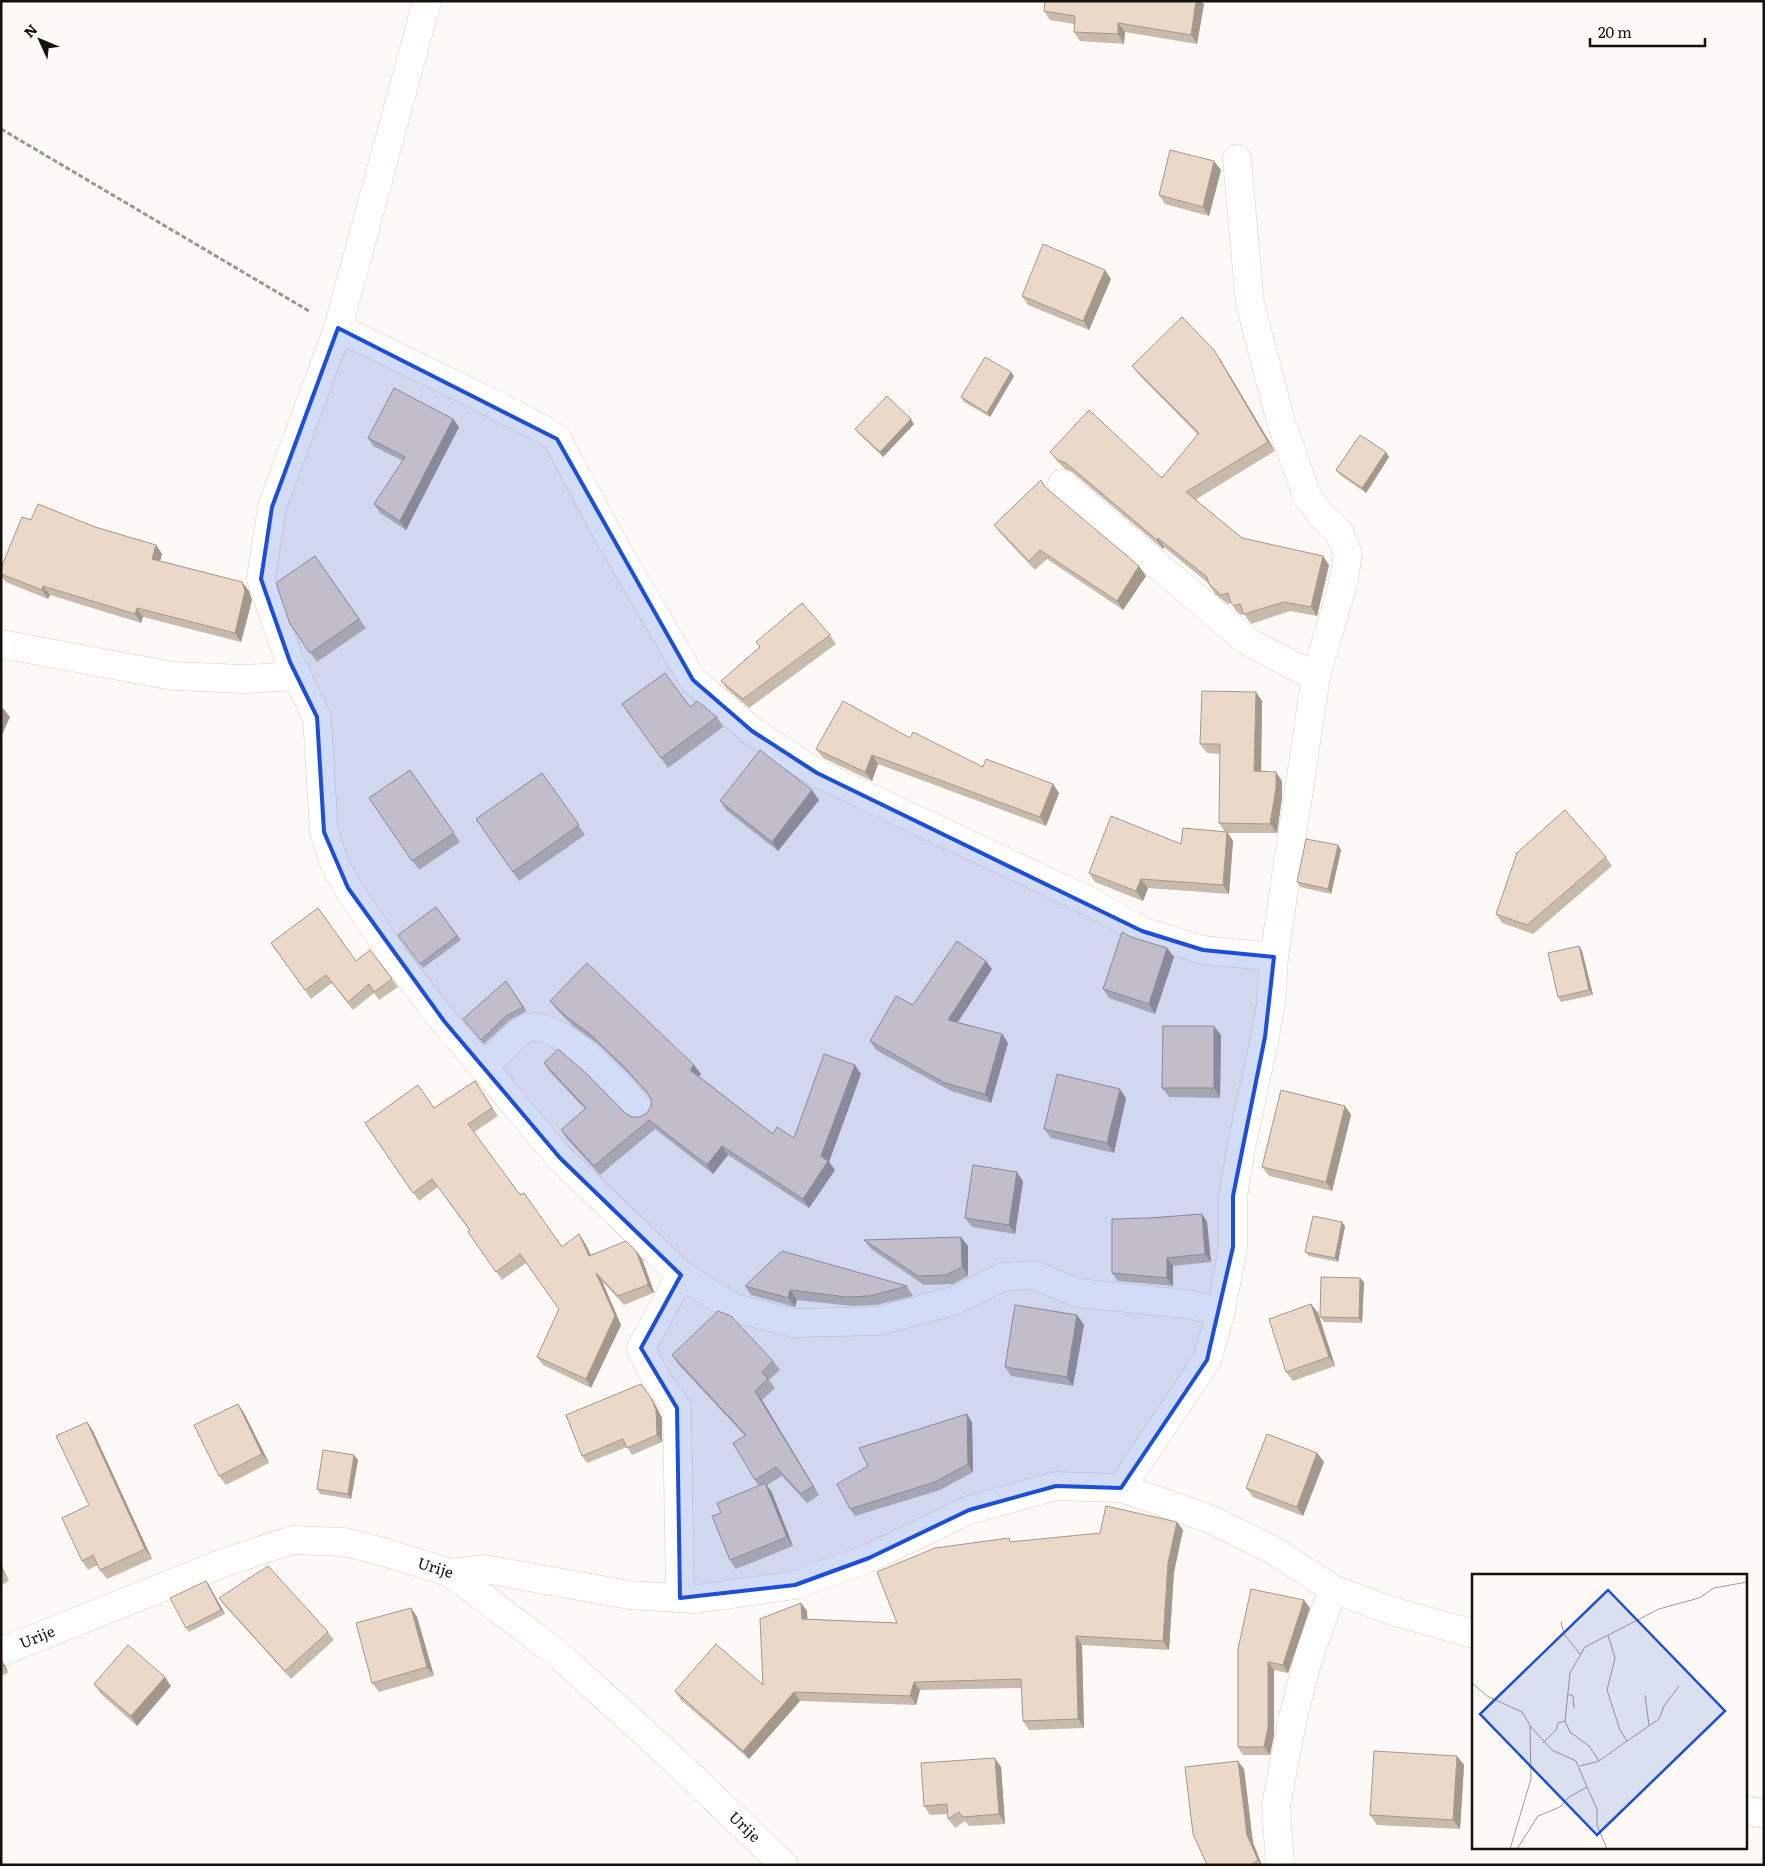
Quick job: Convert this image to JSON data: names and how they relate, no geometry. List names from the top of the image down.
{
  "streets": {
    "street": ["Urije"]
  },
  "scale_bar": "20 m",
  "north": "top left"
}
